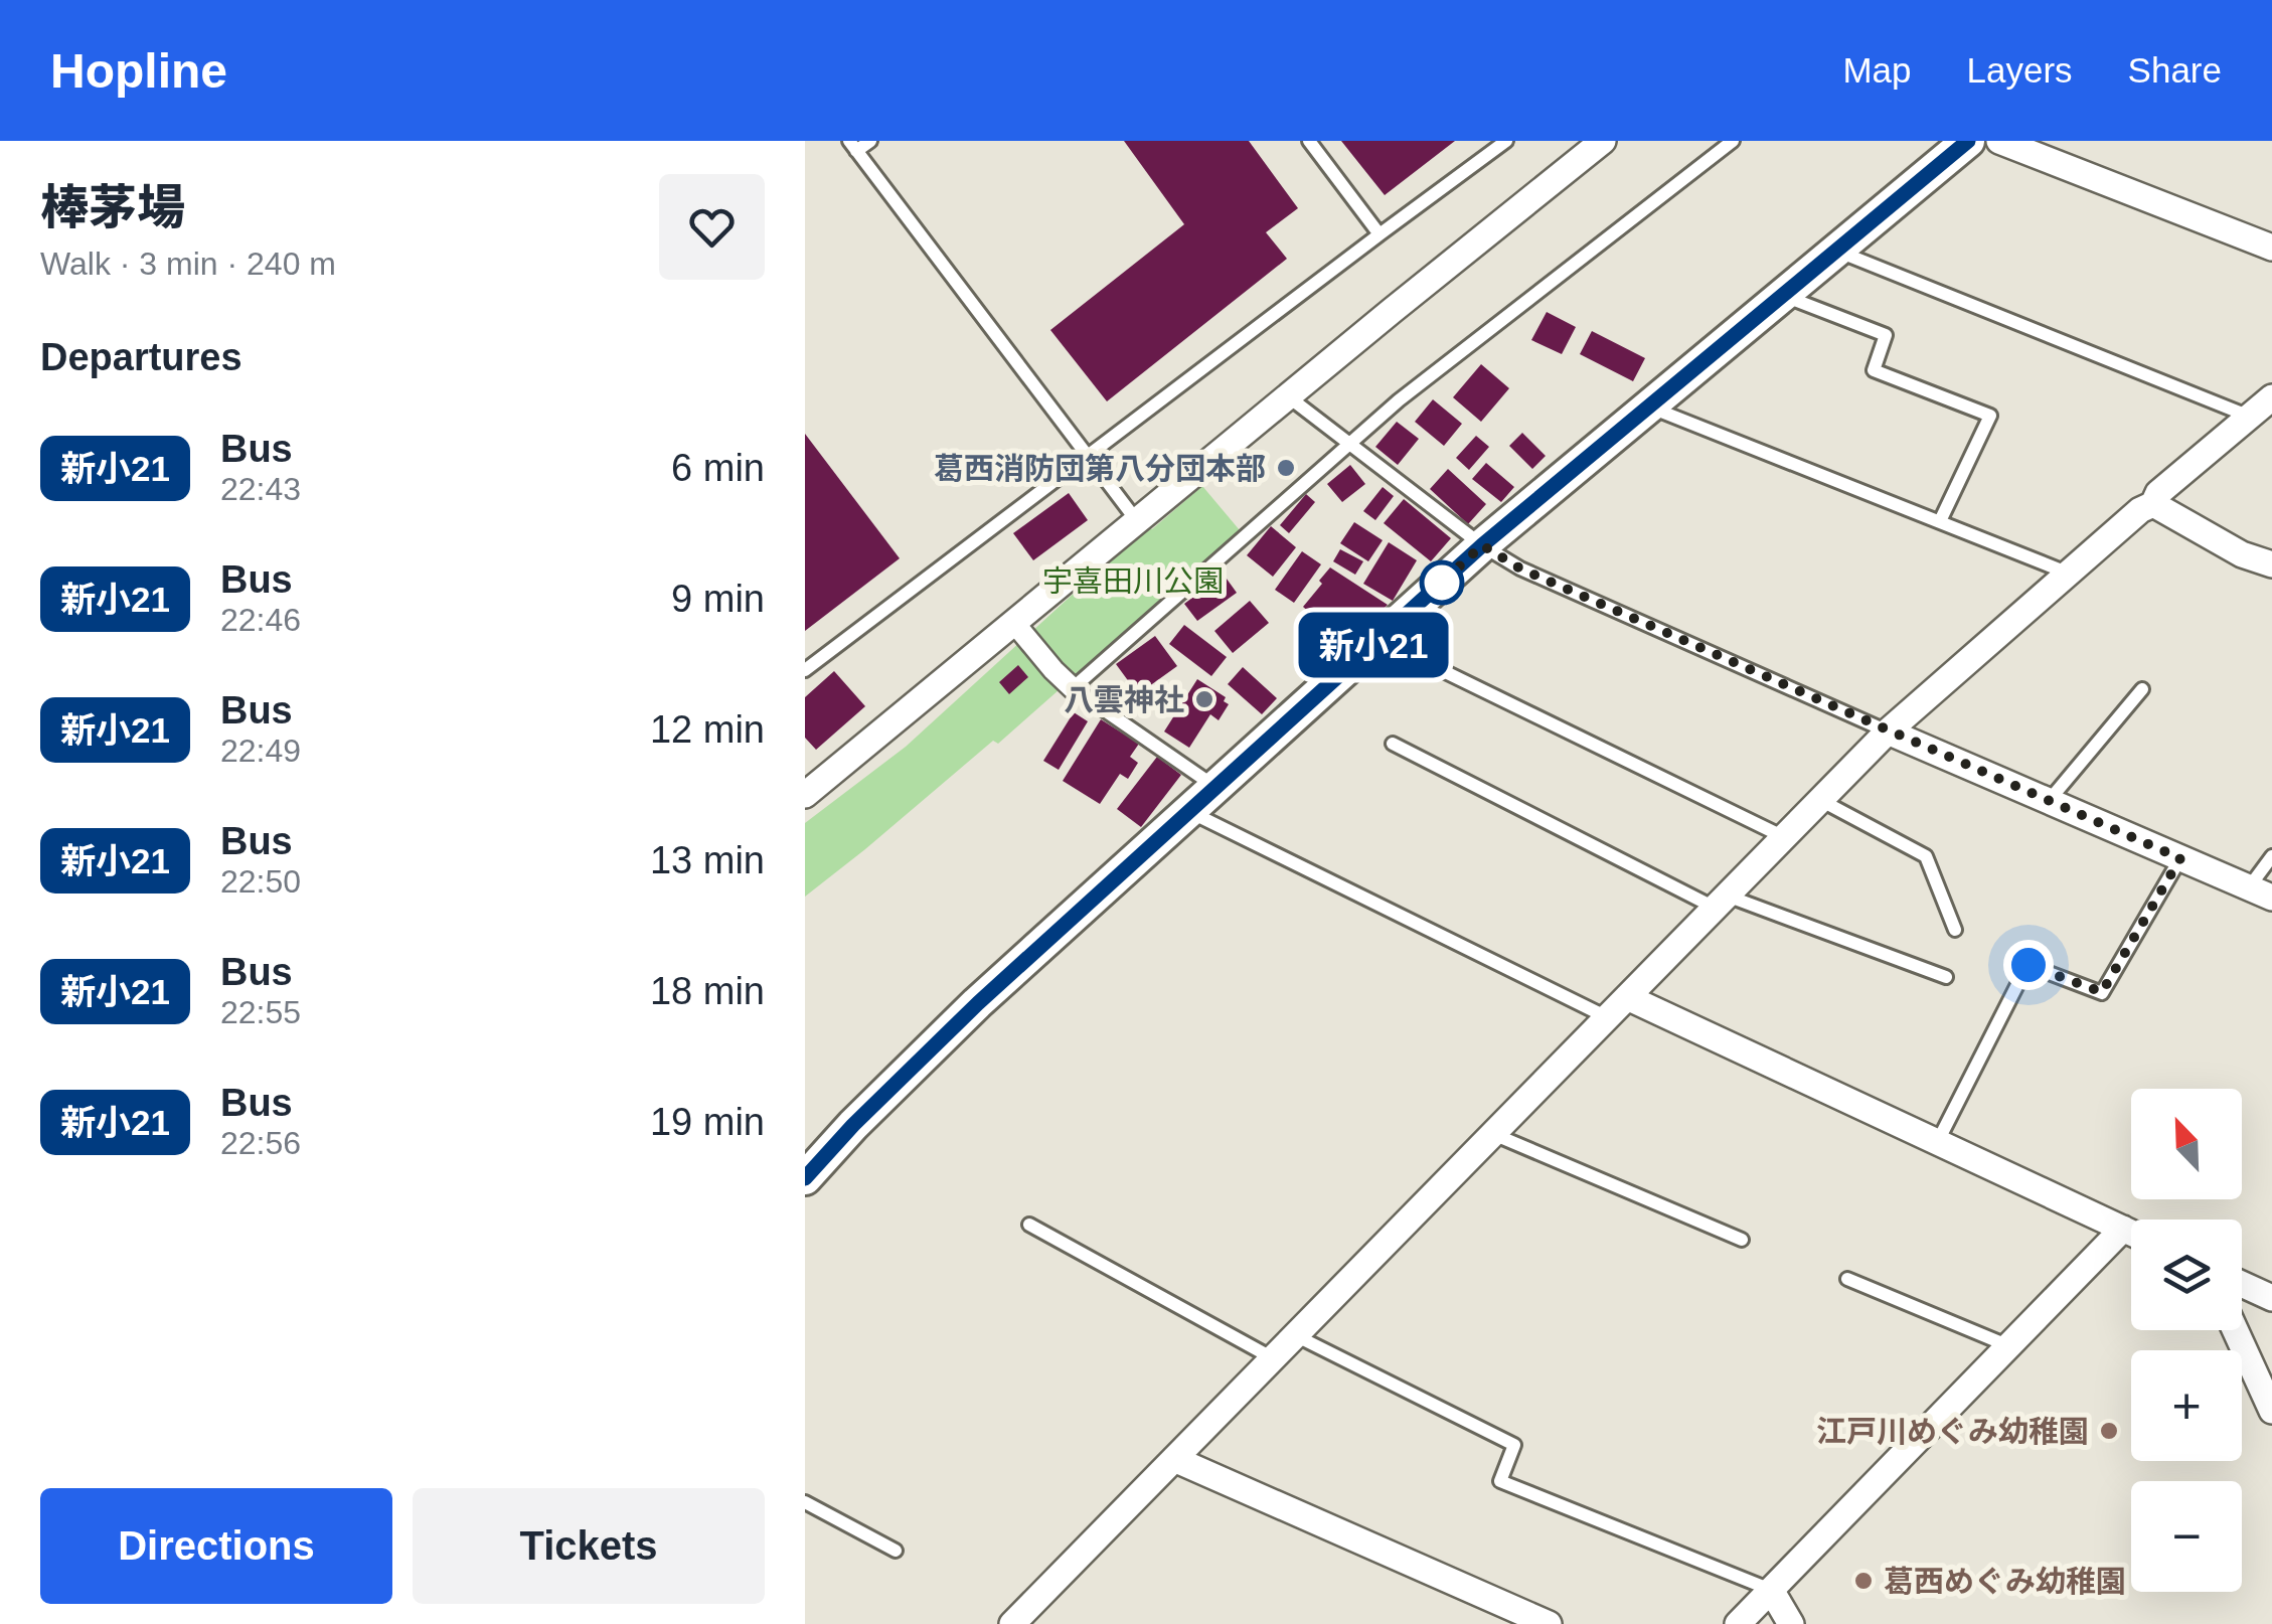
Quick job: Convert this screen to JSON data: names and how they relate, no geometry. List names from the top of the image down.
{
  "parks": ["宇喜田川公園"],
  "places": [
    "葛西消防団第八分団本部",
    "八雲神社",
    "江戸川めぐみ幼稚園",
    "葛西めぐみ幼稚園"
  ],
  "lines": ["bus line 新小21"],
  "north": "top left",
  "page": {
    "header": "Hopline",
    "nav": ["Map", "Layers", "Share"],
    "heading": [
      ["棒茅場", "Walk · 3 min · 240 m"],
      "Departures"
    ],
    "on_map": "新小21",
    "list": [
      {
        "mark": "新小21",
        "name": "Bus",
        "note": "22:43",
        "value": "6 min"
      },
      {
        "mark": "新小21",
        "name": "Bus",
        "note": "22:46",
        "value": "9 min"
      },
      {
        "mark": "新小21",
        "name": "Bus",
        "note": "22:49",
        "value": "12 min"
      },
      {
        "mark": "新小21",
        "name": "Bus",
        "note": "22:50",
        "value": "13 min"
      },
      {
        "mark": "新小21",
        "name": "Bus",
        "note": "22:55",
        "value": "18 min"
      },
      {
        "mark": "新小21",
        "name": "Bus",
        "note": "22:56",
        "value": "19 min"
      }
    ],
    "map_buttons": ["+", "−"],
    "buttons": ["Directions", "Tickets"]
  }
}
